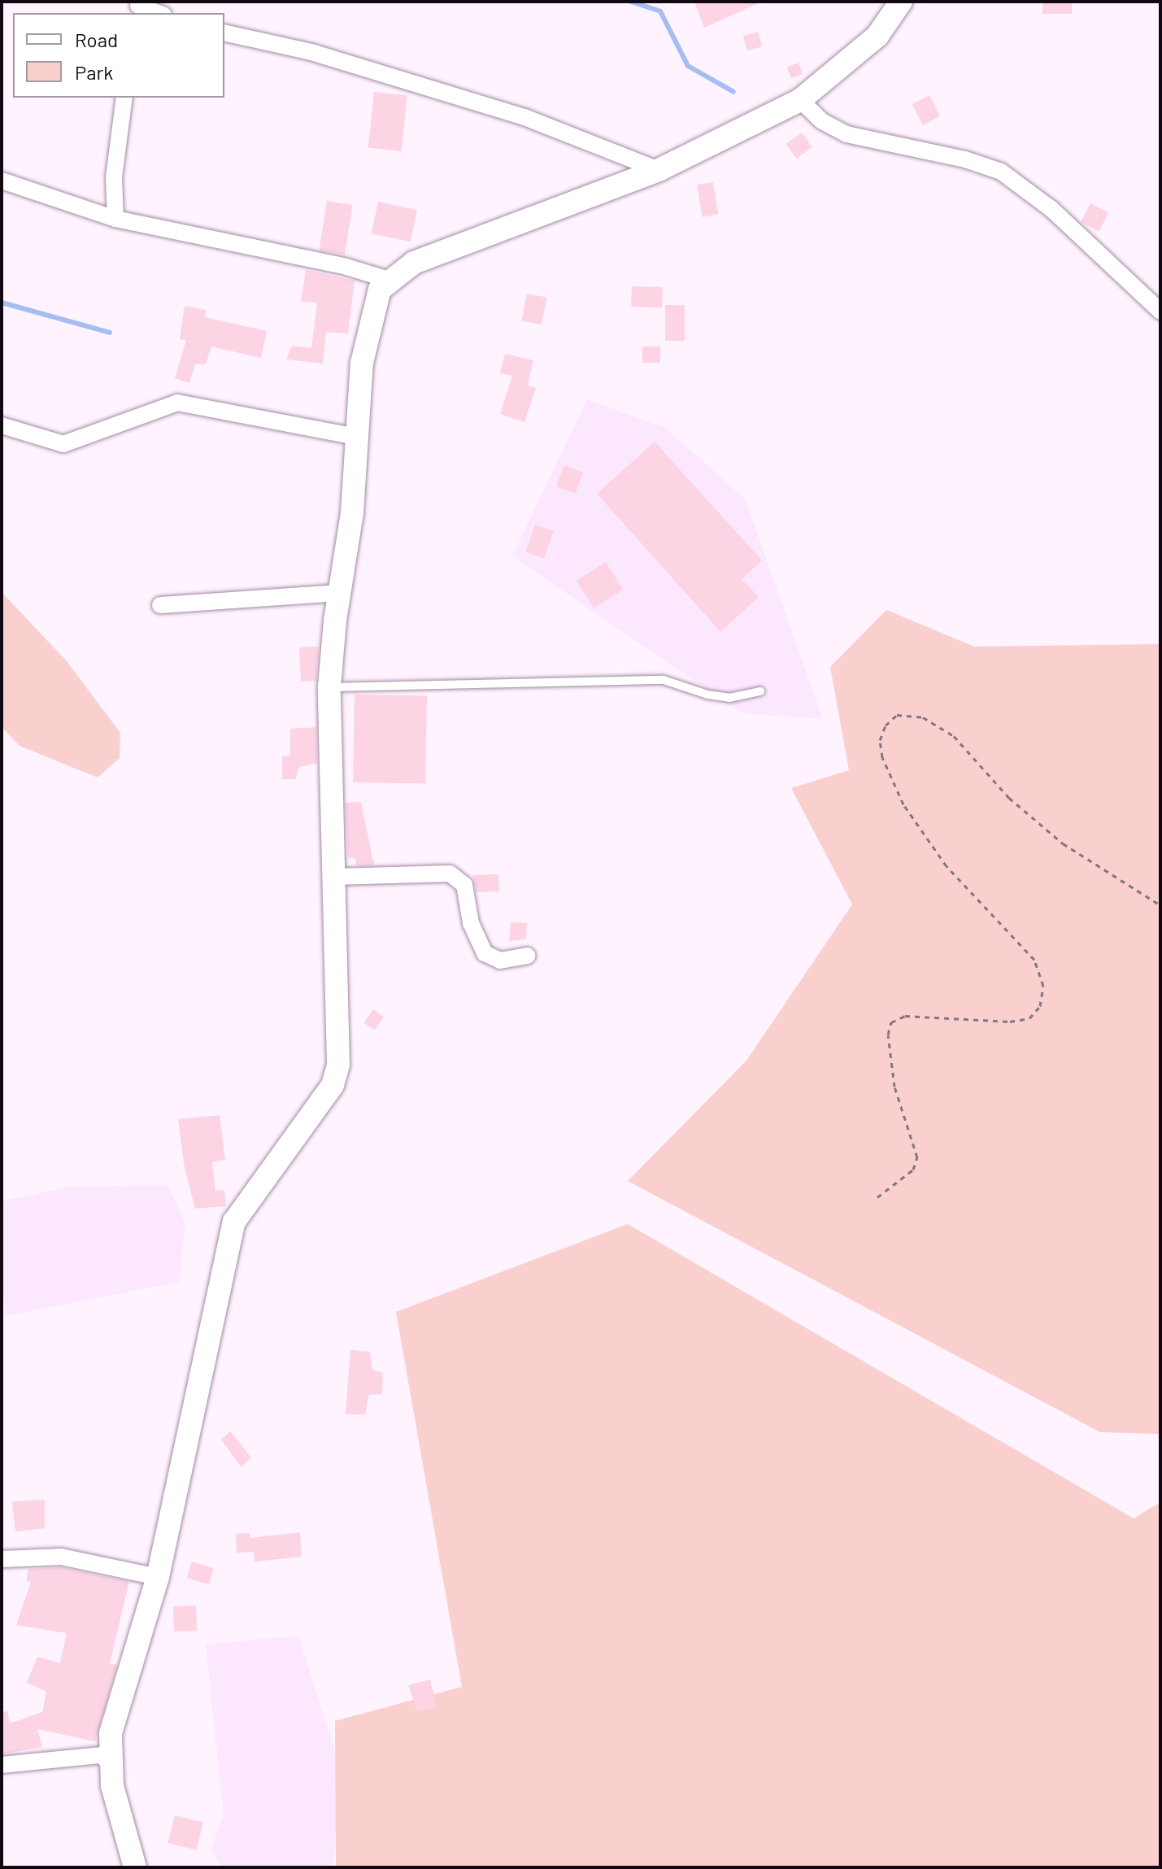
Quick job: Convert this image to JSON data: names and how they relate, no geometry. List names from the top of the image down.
{
  "legend": ["Road", "Park"]
}
